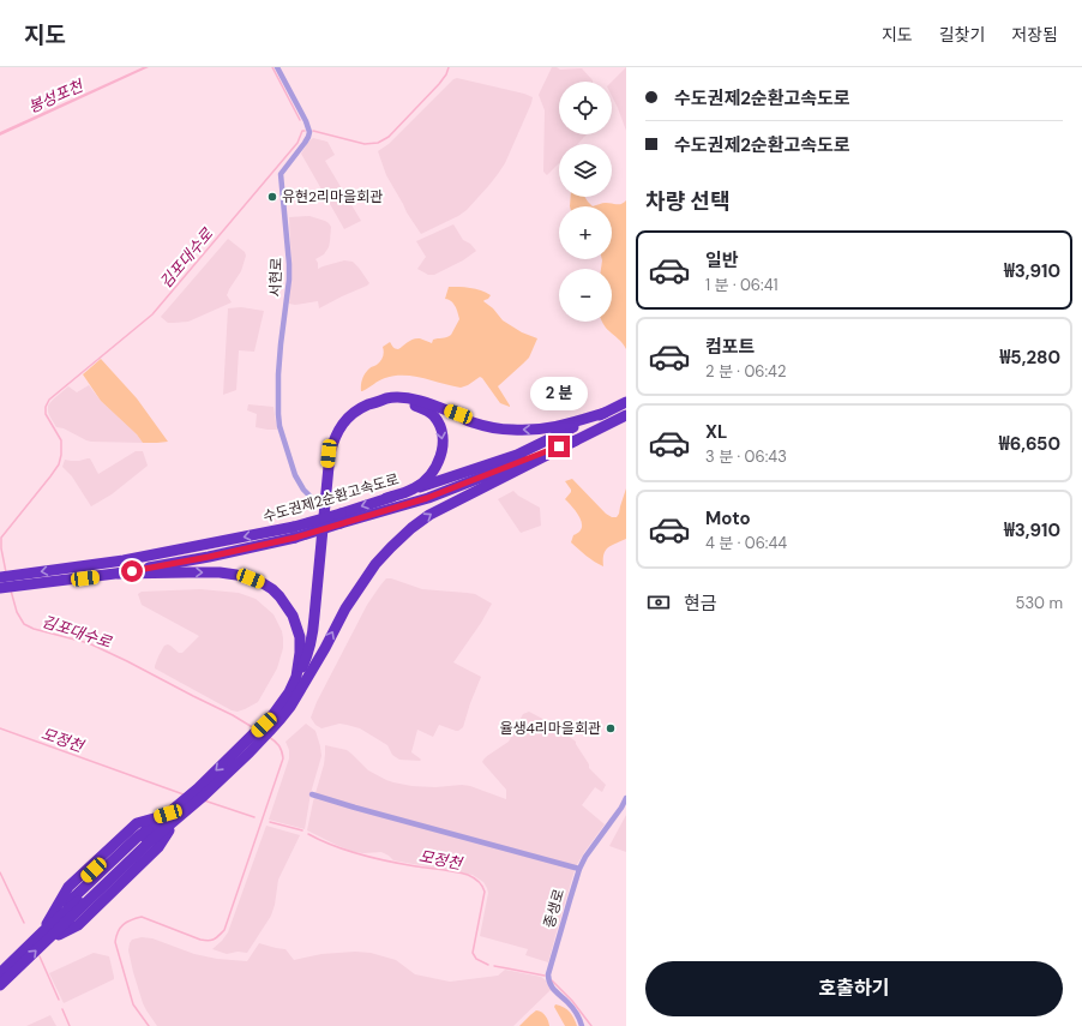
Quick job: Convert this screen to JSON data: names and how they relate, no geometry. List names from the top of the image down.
{
  "streets": {
    "highway": ["수도권제2순환고속도로"],
    "street": ["서현로", "종생로"]
  },
  "water": ["봉성포천", "김포대수로", "모정천"],
  "places": ["유현2리마을회관", "율생4리마을회관"],
  "page": {
    "header": "지도",
    "nav": ["지도", "길찾기", "저장됨"],
    "banner": ["수도권제2순환고속도로", "수도권제2순환고속도로"],
    "map_buttons": ["+", "−"],
    "heading": "차량 선택",
    "list": [
      {
        "name": "일반",
        "note": "1 분 · 06:41",
        "value": "₩3,910"
      },
      {
        "name": "컴포트",
        "note": "2 분 · 06:42",
        "value": "₩5,280"
      },
      {
        "name": "XL",
        "note": "3 분 · 06:43",
        "value": "₩6,650"
      },
      {
        "name": "Moto",
        "note": "4 분 · 06:44",
        "value": "₩3,910"
      }
    ],
    "bubble": "2 분",
    "pay": ["현금", "530 m"],
    "buttons": "호출하기"
  }
}
